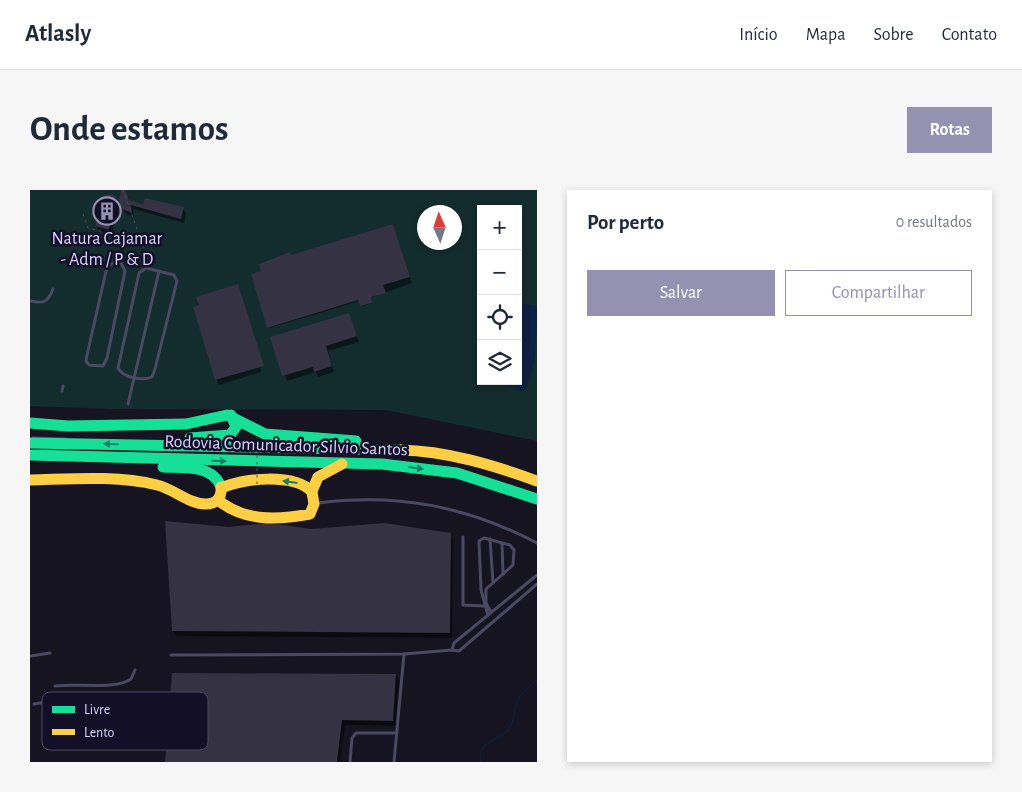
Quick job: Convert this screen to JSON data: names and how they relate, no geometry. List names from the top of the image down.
{
  "streets": {
    "highway": ["Rodovia Comunicador Silvio Santos"]
  },
  "places": {
    "building": ["Natura Cajamar - Adm / P & D"]
  },
  "legend": ["Livre", "Lento"],
  "north": "top",
  "page": {
    "header": "Atlasly",
    "nav": [
      "Início",
      "Mapa",
      "Sobre",
      "Contato"
    ],
    "buttons": [
      "Rotas",
      ["Salvar", "Compartilhar"]
    ],
    "title": "Onde estamos",
    "heading": ["Por perto", "0 resultados"],
    "map_buttons": ["+", "−"]
  }
}
